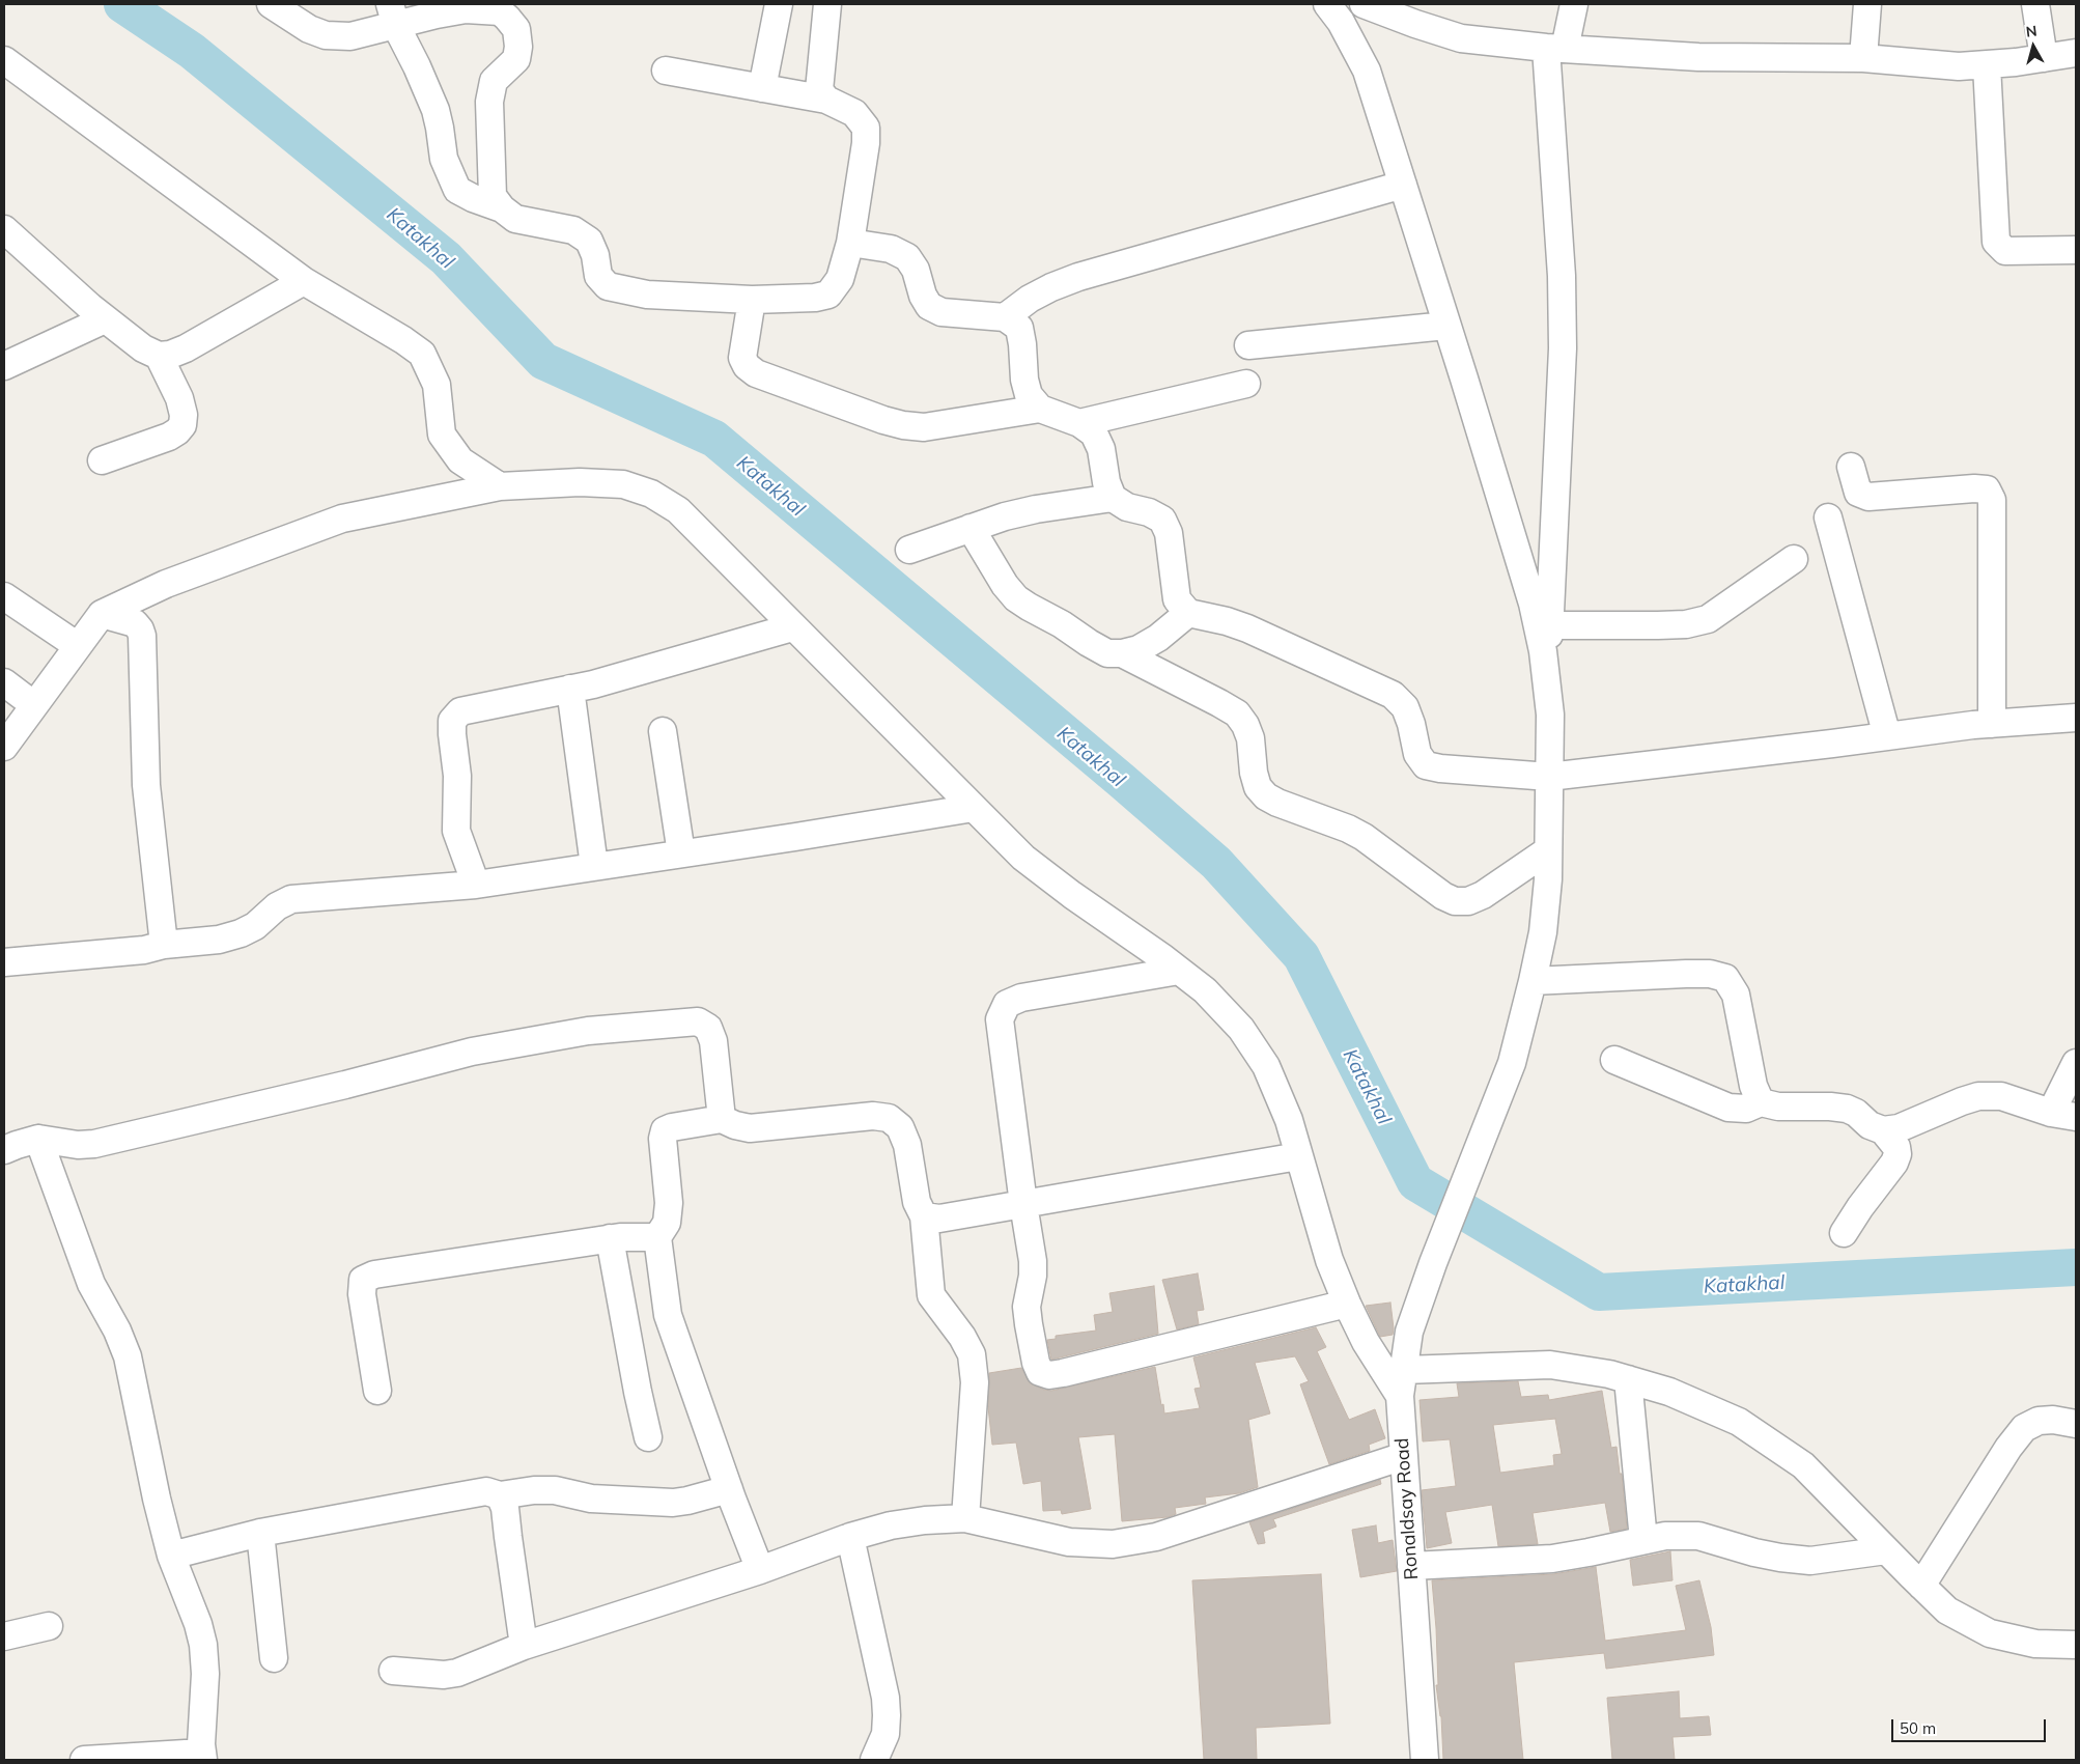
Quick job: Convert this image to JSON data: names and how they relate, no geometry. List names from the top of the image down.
{
  "streets": {
    "street": ["Ronaldsay Road"]
  },
  "water": ["Katakhal"],
  "scale_bar": "50 m",
  "north": "top"
}
